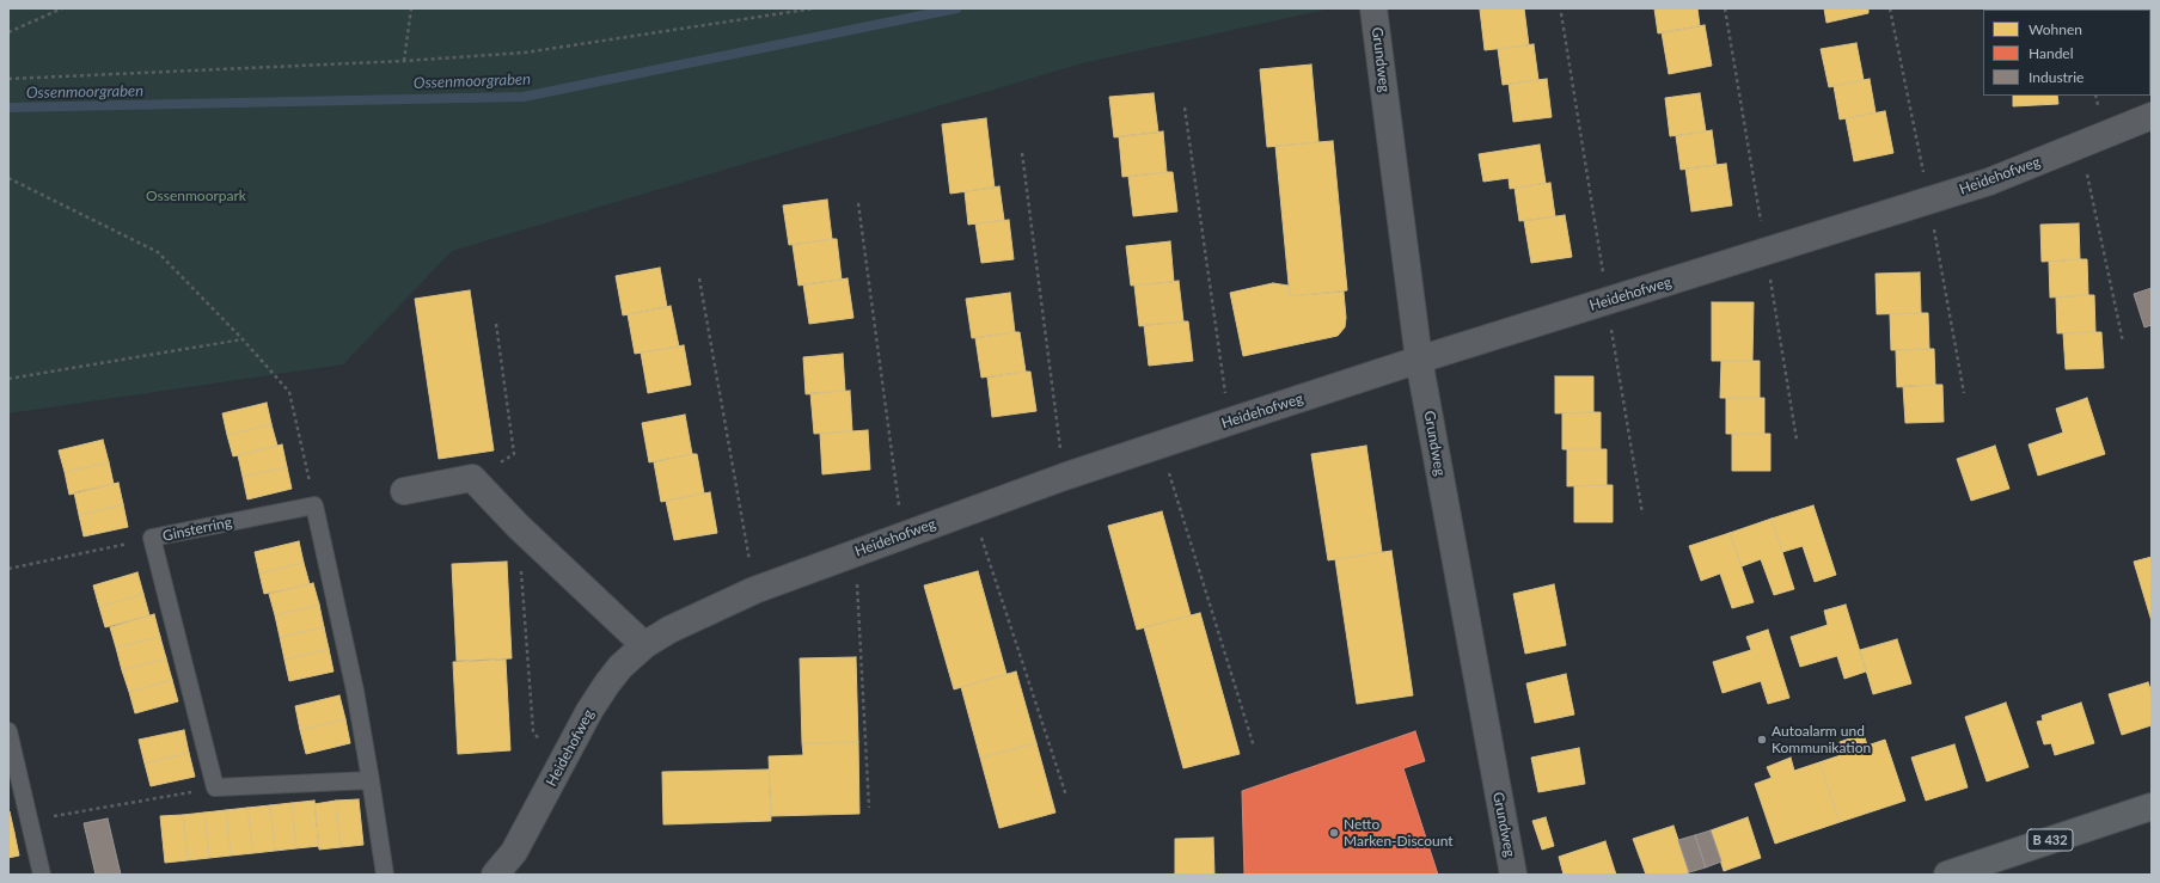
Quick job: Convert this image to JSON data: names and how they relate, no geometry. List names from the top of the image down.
{
  "streets": {
    "main road": ["B 432"],
    "street": ["Grundweg", "Heidehofweg"],
    "lane": ["Ginsterring"]
  },
  "crossings": [
    ["Grundweg", "Heidehofweg"]
  ],
  "water": ["Ossenmoorgraben"],
  "parks": ["Ossenmoorpark"],
  "places": ["Autoalarm und Kommunikation", "Netto Marken-Discount"],
  "legend": ["Wohnen", "Handel", "Industrie"]
}
